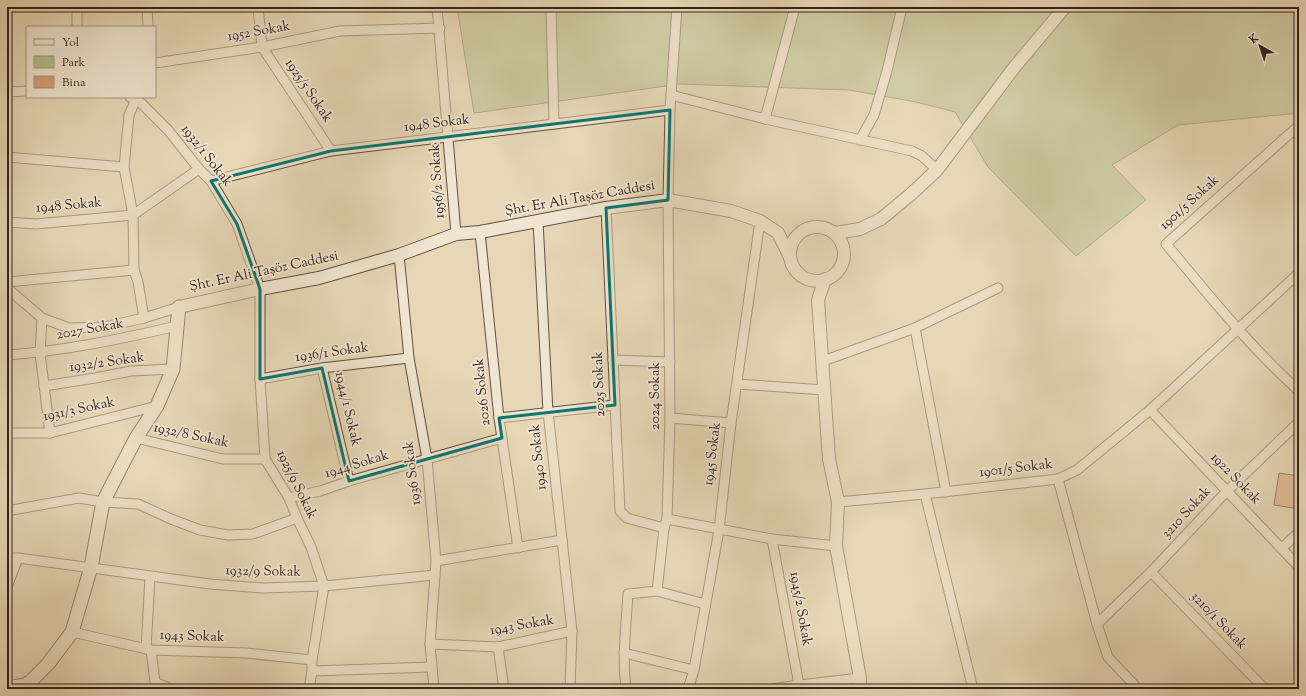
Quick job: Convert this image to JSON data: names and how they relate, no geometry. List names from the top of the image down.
{
  "streets": {
    "main road": ["Şht. Er Ali Taşöz Caddesi"],
    "street": [
      "1952 Sokak",
      "1925/5 Sokak",
      "1948 Sokak",
      "1932/1 Sokak",
      "1956/2 Sokak",
      "1901/5 Sokak",
      "2027 Sokak",
      "1936/1 Sokak",
      "1932/2 Sokak",
      "2025 Sokak",
      "2026 Sokak",
      "2024 Sokak",
      "1944/1 Sokak",
      "1931/3 Sokak",
      "1932/8 Sokak",
      "1945 Sokak",
      "1940 Sokak",
      "1944 Sokak",
      "1936 Sokak",
      "1922 Sokak",
      "1925/9 Sokak",
      "3210 Sokak",
      "1932/9 Sokak",
      "1945/2 Sokak",
      "3210/1 Sokak",
      "1943 Sokak"
    ]
  },
  "crossings": [
    ["1952 Sokak", "1925/5 Sokak"],
    ["1952 Sokak", "1956/2 Sokak"],
    ["1925/5 Sokak", "1948 Sokak"],
    ["1948 Sokak", "1932/1 Sokak"],
    ["1948 Sokak", "1956/2 Sokak"],
    ["1948 Sokak", "2024 Sokak"],
    ["1932/1 Sokak", "Şht. Er Ali Taşöz Caddesi"],
    ["1932/1 Sokak", "1925/9 Sokak"],
    ["1956/2 Sokak", "Şht. Er Ali Taşöz Caddesi"],
    ["Şht. Er Ali Taşöz Caddesi", "2027 Sokak"],
    ["Şht. Er Ali Taşöz Caddesi", "1932/2 Sokak"],
    ["Şht. Er Ali Taşöz Caddesi", "2025 Sokak"],
    ["Şht. Er Ali Taşöz Caddesi", "2026 Sokak"],
    ["Şht. Er Ali Taşöz Caddesi", "2024 Sokak"],
    ["Şht. Er Ali Taşöz Caddesi", "1931/3 Sokak"],
    ["Şht. Er Ali Taşöz Caddesi", "1932/8 Sokak"],
    ["Şht. Er Ali Taşöz Caddesi", "1945 Sokak"],
    ["Şht. Er Ali Taşöz Caddesi", "1940 Sokak"],
    ["Şht. Er Ali Taşöz Caddesi", "1936 Sokak"],
    ["Şht. Er Ali Taşöz Caddesi", "1925/9 Sokak"],
    ["Şht. Er Ali Taşöz Caddesi", "1932/9 Sokak"],
    ["Şht. Er Ali Taşöz Caddesi", "1943 Sokak"],
    ["1901/5 Sokak", "1922 Sokak"],
    ["1936/1 Sokak", "1944/1 Sokak"],
    ["1936/1 Sokak", "1936 Sokak"],
    ["1936/1 Sokak", "1925/9 Sokak"],
    ["2025 Sokak", "2024 Sokak"],
    ["2025 Sokak", "1945 Sokak"],
    ["2025 Sokak", "1945/2 Sokak"],
    ["2026 Sokak", "1944 Sokak"],
    ["1944/1 Sokak", "1944 Sokak"],
    ["1932/8 Sokak", "1925/9 Sokak"],
    ["1940 Sokak", "1943 Sokak"],
    ["1944 Sokak", "1936 Sokak"],
    ["1944 Sokak", "1925/9 Sokak"],
    ["1936 Sokak", "1932/9 Sokak"],
    ["1936 Sokak", "1943 Sokak"],
    ["1922 Sokak", "3210 Sokak"],
    ["1925/9 Sokak", "1932/9 Sokak"],
    ["1925/9 Sokak", "1943 Sokak"],
    ["3210 Sokak", "3210/1 Sokak"]
  ],
  "legend": ["Yol", "Park", "Bina"],
  "north": "top left"
}
